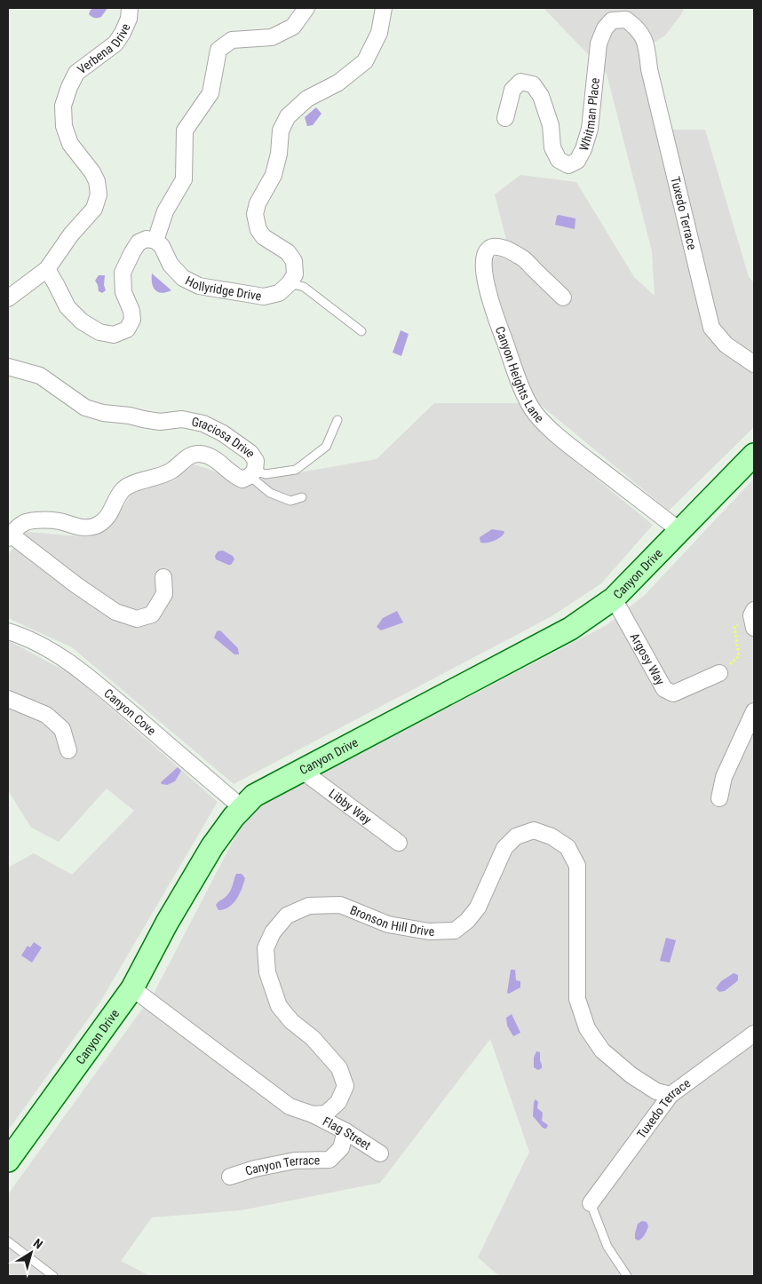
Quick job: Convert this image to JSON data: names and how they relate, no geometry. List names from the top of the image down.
{
  "streets": {
    "street": [
      "Verbena Drive",
      "Whitman Place",
      "Tuxedo Terrace",
      "Hollyridge Drive",
      "Canyon Heights Lane",
      "Graciosa Drive",
      "Canyon Drive",
      "Argosy Way",
      "Canyon Cove",
      "Libby Way",
      "Bronson Hill Drive",
      "Flag Street",
      "Canyon Terrace"
    ]
  },
  "crossings": [
    ["Whitman Place", "Tuxedo Terrace"],
    ["Tuxedo Terrace", "Bronson Hill Drive"],
    ["Canyon Heights Lane", "Canyon Drive"],
    ["Canyon Drive", "Argosy Way"],
    ["Canyon Drive", "Canyon Cove"],
    ["Canyon Drive", "Libby Way"],
    ["Bronson Hill Drive", "Flag Street"],
    ["Flag Street", "Canyon Terrace"]
  ],
  "north": "top right"
}
